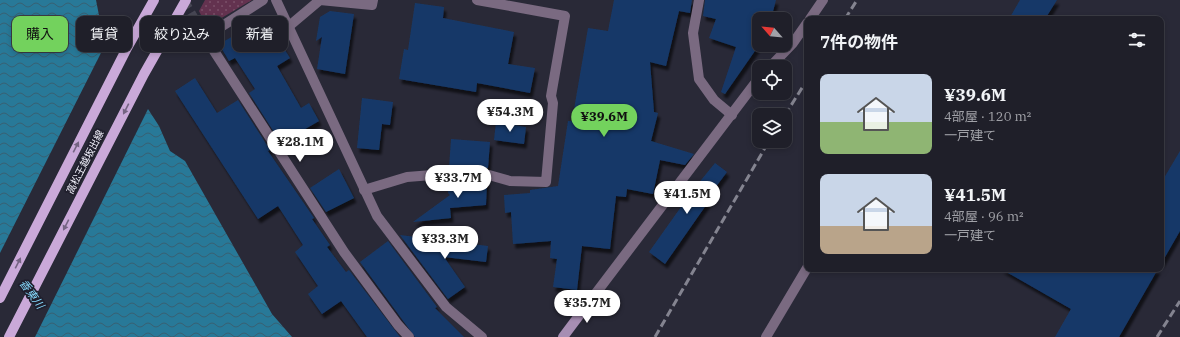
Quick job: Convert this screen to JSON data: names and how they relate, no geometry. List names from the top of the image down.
{
  "streets": {
    "main road": ["高松王越坂出線"]
  },
  "water": ["香東川"],
  "north": "top left",
  "page": {
    "chip": [
      "購入",
      "賃貸",
      "絞り込み",
      "新着"
    ],
    "heading": "7件の物件",
    "list": [
      {
        "name": "¥39.6M",
        "note": "4部屋 · 120 m² · 一戸建て"
      },
      {
        "name": "¥41.5M",
        "note": "4部屋 · 96 m² · 一戸建て"
      }
    ],
    "price": [
      "¥54.3M",
      "¥39.6M",
      "¥28.1M",
      "¥33.7M",
      "¥41.5M",
      "¥33.3M",
      "¥35.7M"
    ]
  }
}
